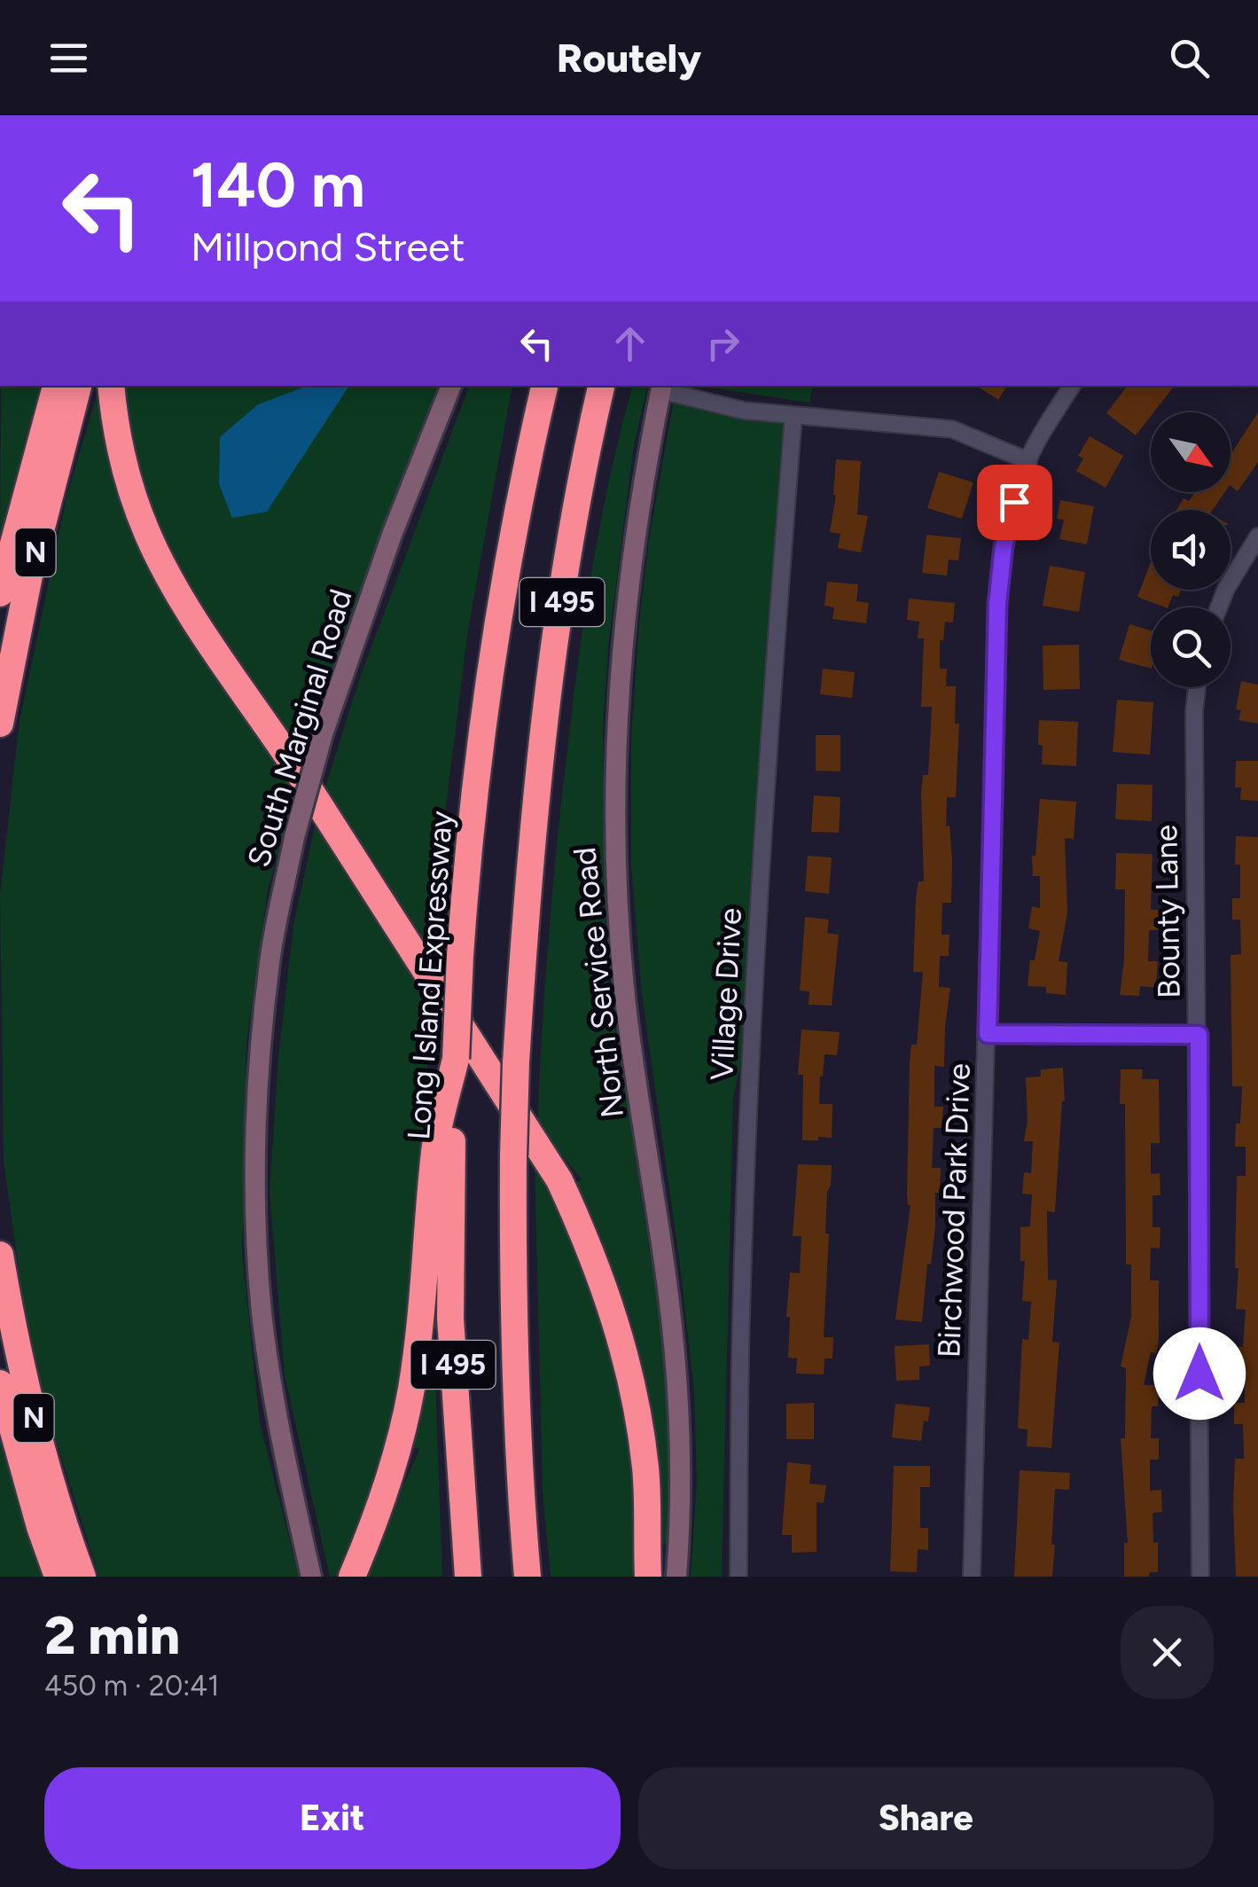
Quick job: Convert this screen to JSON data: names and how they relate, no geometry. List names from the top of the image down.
{
  "streets": {
    "highway": ["N", "I 495", "Long Island Expressway"],
    "main road": ["South Marginal Road", "North Service Road"],
    "street": ["Bounty Lane", "Village Drive", "Birchwood Park Drive"]
  },
  "north": "bottom right",
  "page": {
    "header": "Routely",
    "turn": ["140 m", "Millpond Street"],
    "heading": ["2 min", "450 m · 20:41"],
    "buttons": ["Exit", "Share"]
  }
}
